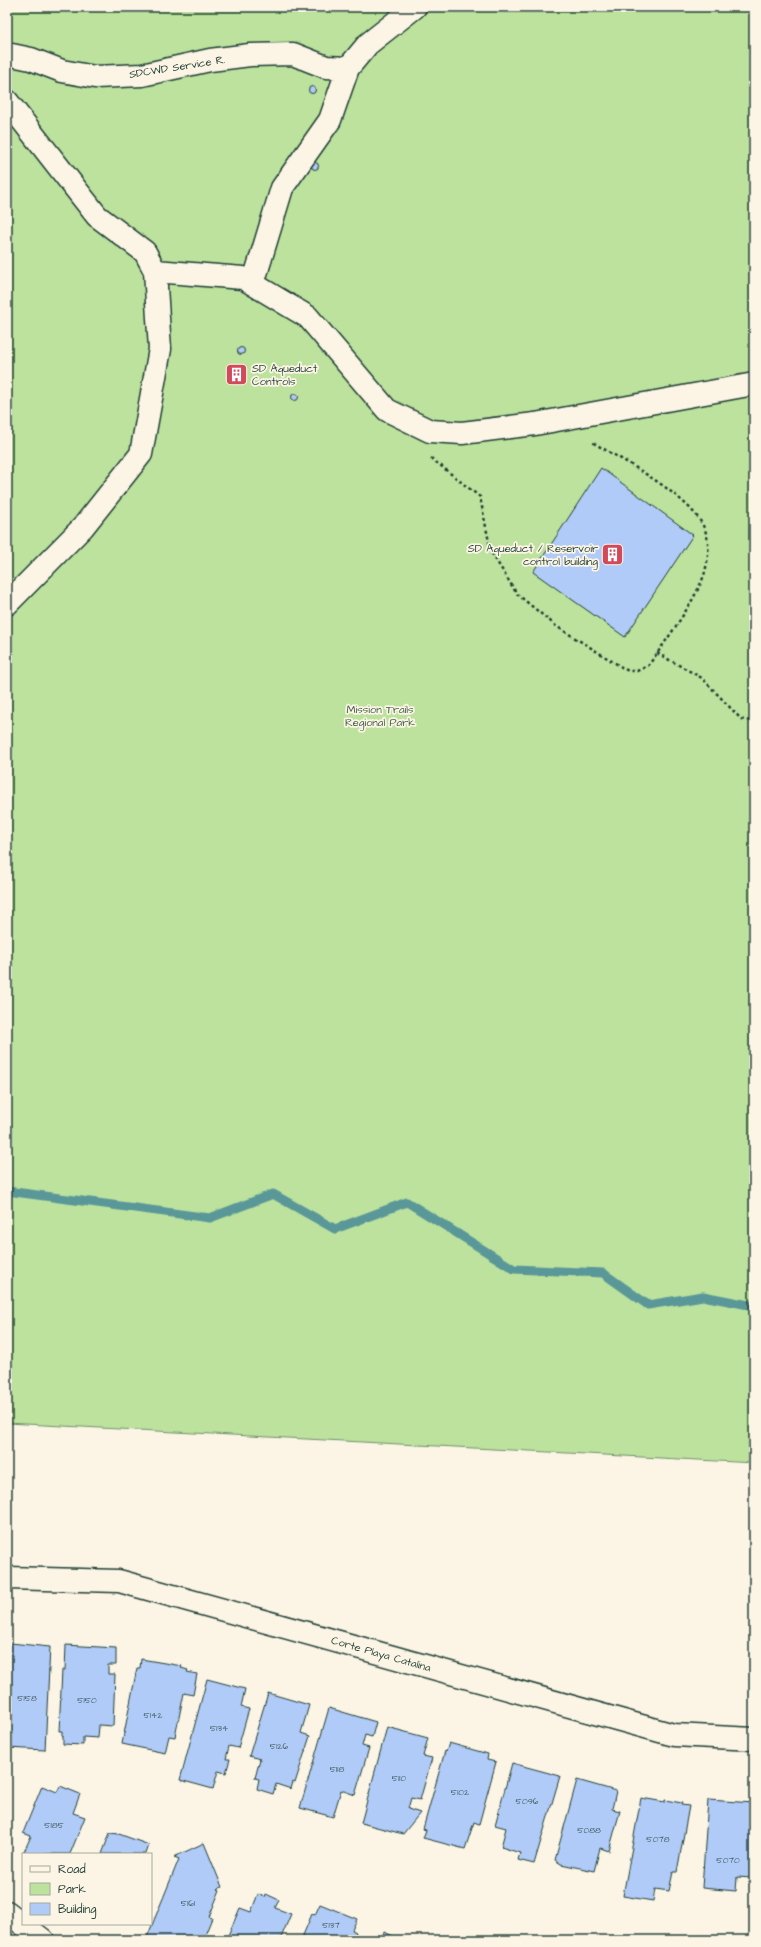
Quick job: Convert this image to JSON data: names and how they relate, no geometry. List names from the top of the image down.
{
  "streets": {
    "street": ["SDCWD Service R.", "Corte Playa Catalina"]
  },
  "parks": ["Mission Trails Regional Park"],
  "places": {
    "building": ["SD Aqueduct Controls", "SD Aqueduct / Reservoir control building"]
  },
  "house_numbers": [
    "5158",
    "5150",
    "5142",
    "5134",
    "5126",
    "5118",
    "5110",
    "5102",
    "5096",
    "5185",
    "5088",
    "5078",
    "5070",
    "5161",
    "5137"
  ],
  "legend": ["Road", "Park", "Building"]
}
